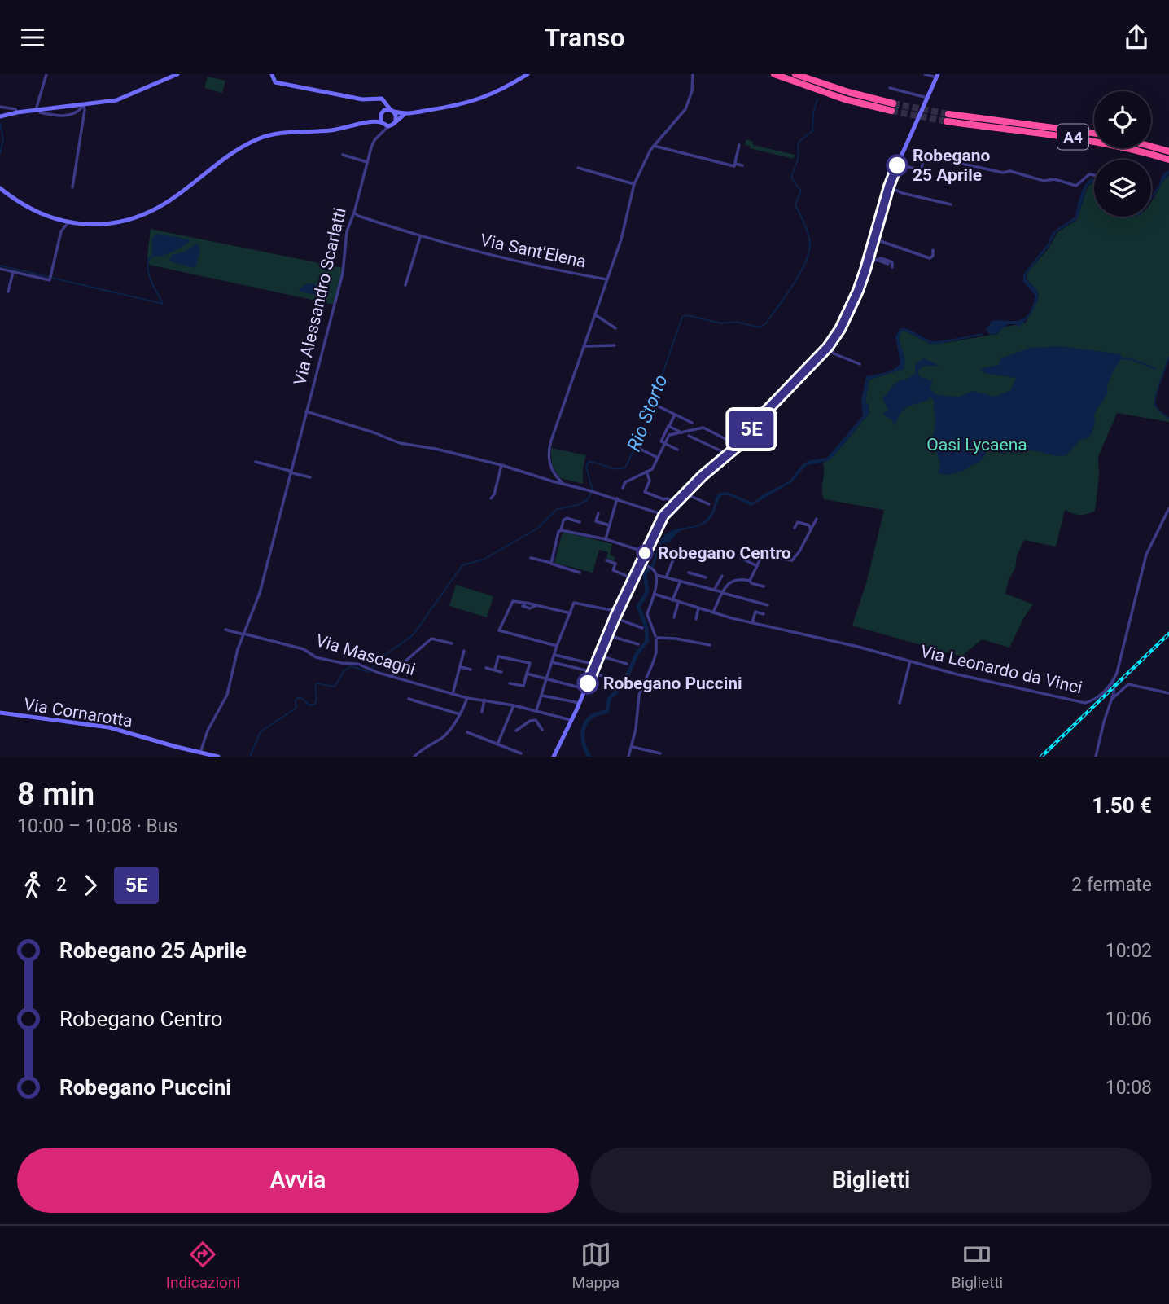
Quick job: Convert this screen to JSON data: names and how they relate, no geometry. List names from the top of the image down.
{
  "streets": {
    "highway": ["A4"],
    "main road": ["Via Cornarotta"],
    "street": [
      "Via Sant'Elena",
      "Via Alessandro Scarlatti",
      "Via Mascagni",
      "Via Leonardo da Vinci"
    ]
  },
  "crossings": [
    ["Via Sant'Elena", "Via Alessandro Scarlatti"],
    ["Via Alessandro Scarlatti", "Via Mascagni"],
    ["Via Alessandro Scarlatti", "Via Cornarotta"]
  ],
  "water": ["Rio Storto"],
  "parks": ["Oasi Lycaena"],
  "places": ["Robegano 25 Aprile", "Robegano Centro", "Robegano Puccini"],
  "lines": ["bus line 5E"],
  "page": {
    "header": "Transo",
    "on_map": "5E",
    "heading": ["8 min", "10:00 – 10:08 · Bus", "1.50 €"],
    "legs": ["2", "5E", "2 fermate"],
    "list": [
      {
        "name": "Robegano 25 Aprile",
        "value": "10:02"
      },
      {
        "name": "Robegano Centro",
        "value": "10:06"
      },
      {
        "name": "Robegano Puccini",
        "value": "10:08"
      }
    ],
    "buttons": ["Avvia", "Biglietti"],
    "tabs": ["Indicazioni", "Mappa", "Biglietti"]
  }
}
